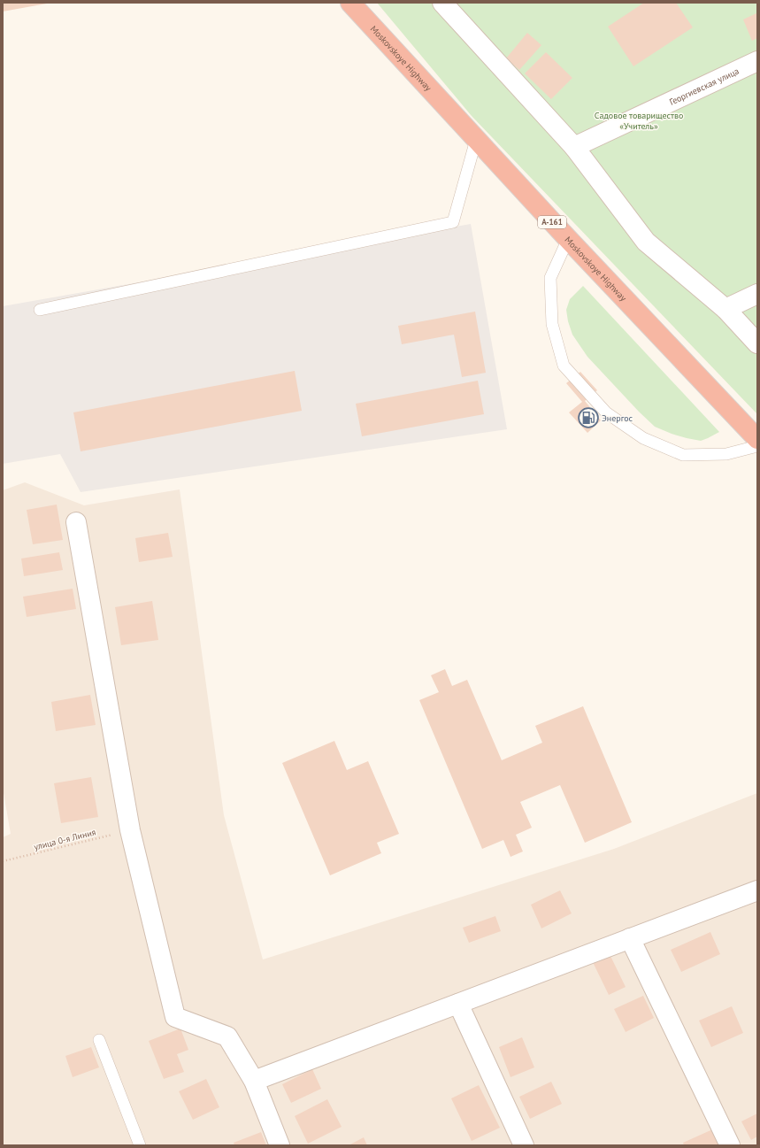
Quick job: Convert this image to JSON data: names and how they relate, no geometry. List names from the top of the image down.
{
  "streets": {
    "highway": ["Moskovskoye Highway", "А-161"],
    "street": ["Георгиевская улица"],
    "path": ["улица 0-я Линия"]
  },
  "parks": ["Садовое товарищество «Учитель»"],
  "places": {
    "fuel station": ["Энергос"]
  }
}
